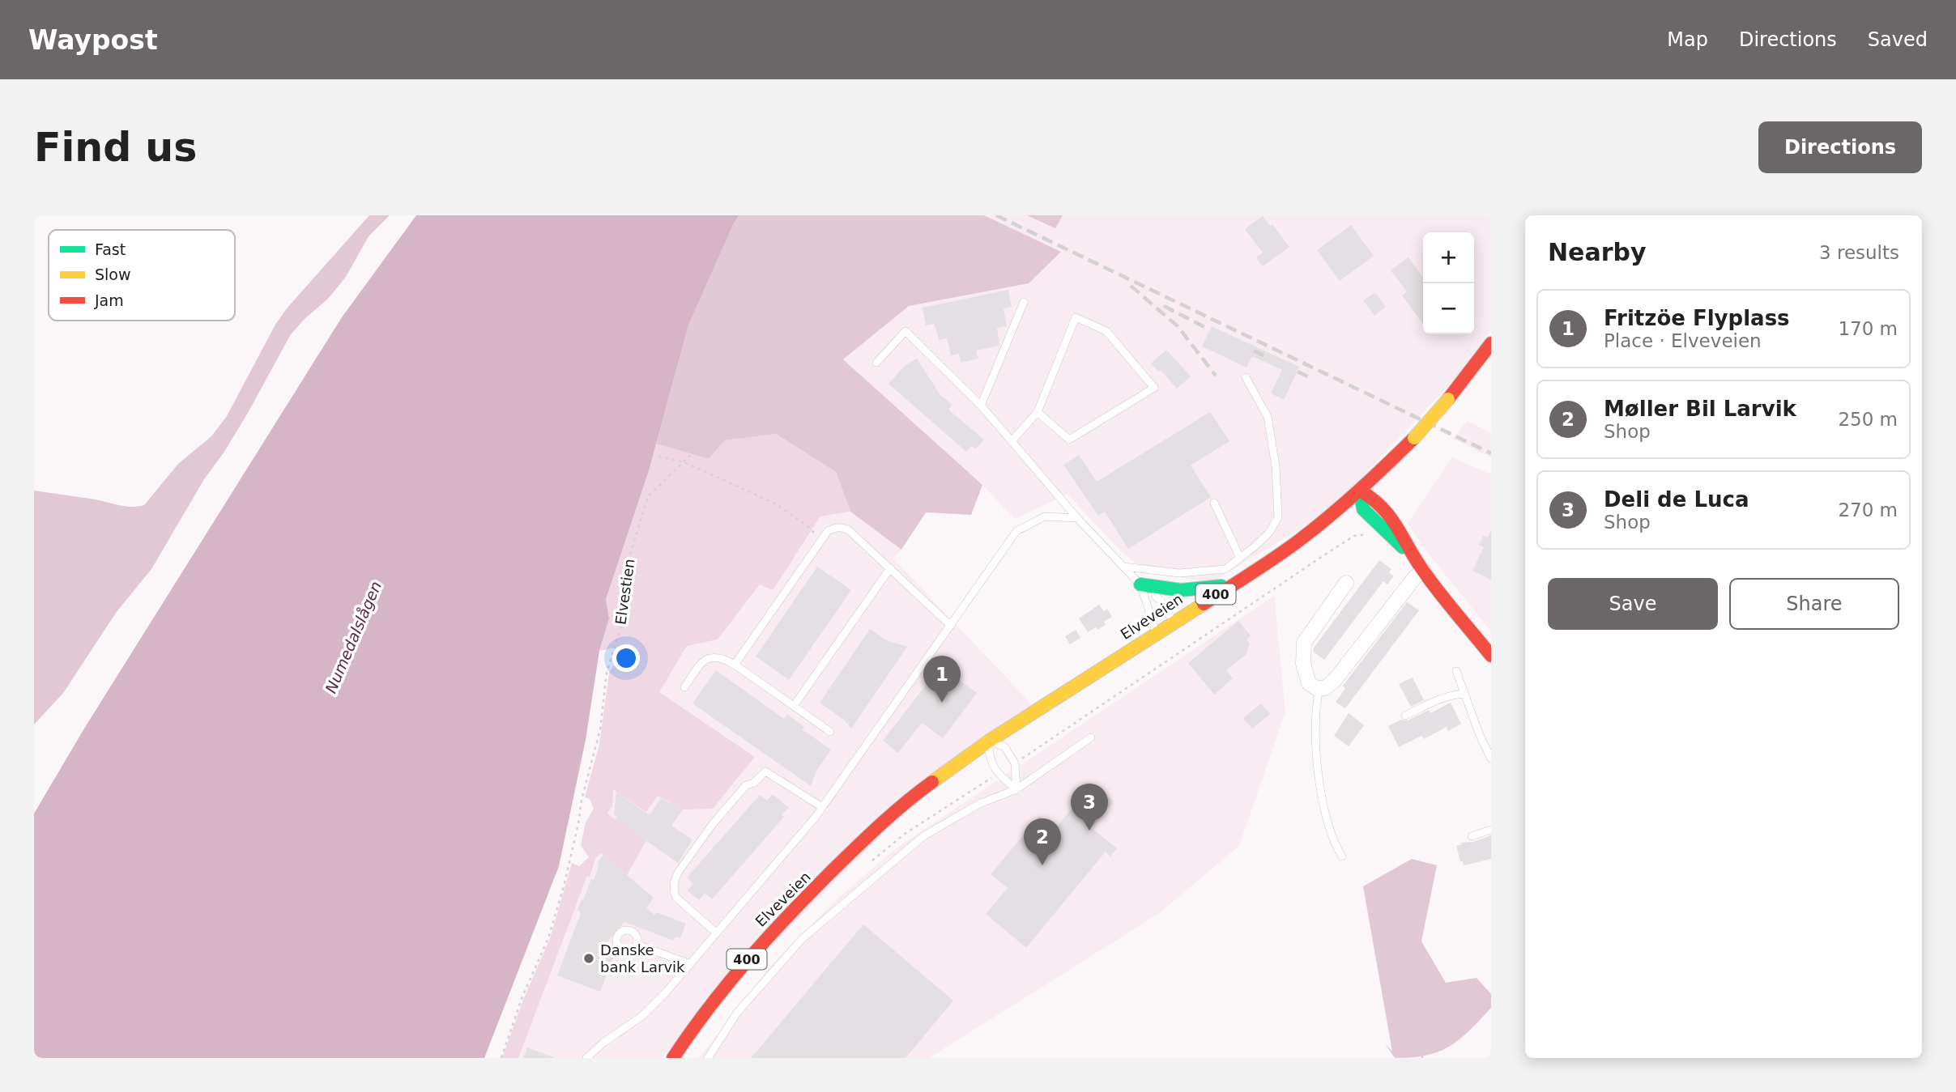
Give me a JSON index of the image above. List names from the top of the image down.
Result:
{
  "streets": {
    "main road": ["400", "Elveveien"],
    "path": ["Elvestien"]
  },
  "crossings": [
    ["400", "Elveveien"]
  ],
  "water": ["Numedalslågen"],
  "places": ["Danske bank Larvik"],
  "legend": ["Fast", "Slow", "Jam"],
  "page": {
    "header": "Waypost",
    "nav": ["Map", "Directions", "Saved"],
    "buttons": [
      "Directions",
      ["Save", "Share"]
    ],
    "title": "Find us",
    "heading": ["Nearby", "3 results"],
    "map_buttons": ["+", "−"],
    "list": [
      {
        "mark": "1",
        "name": "Fritzöe Flyplass",
        "note": "Place · Elveveien",
        "value": "170 m"
      },
      {
        "mark": "2",
        "name": "Møller Bil Larvik",
        "note": "Shop",
        "value": "250 m"
      },
      {
        "mark": "3",
        "name": "Deli de Luca",
        "note": "Shop",
        "value": "270 m"
      }
    ],
    "pins": ["1", "3", "2"]
  }
}
